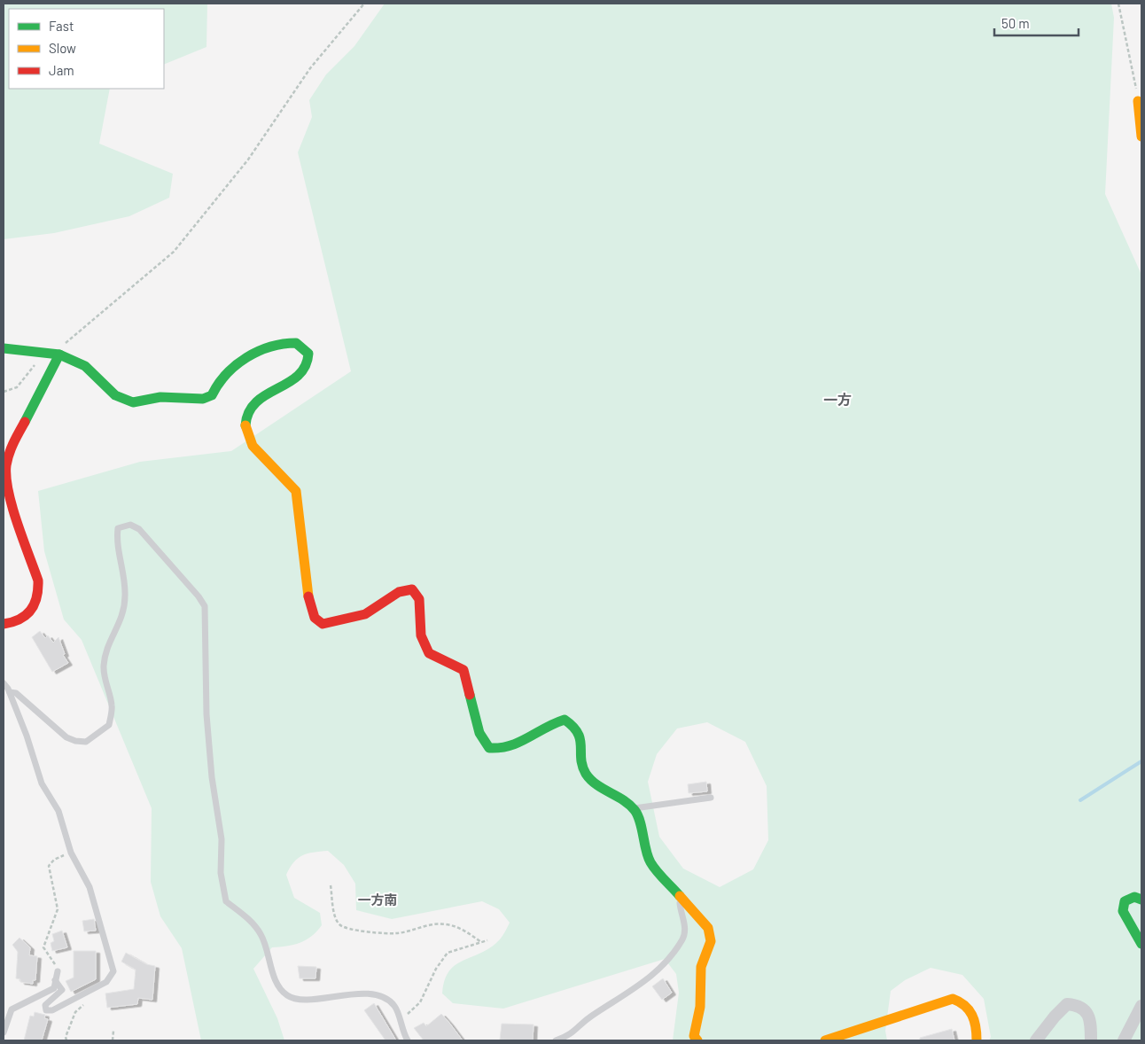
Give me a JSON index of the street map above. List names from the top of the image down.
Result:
{
  "districts": ["一方", "一方南"],
  "legend": ["Fast", "Slow", "Jam"],
  "scale_bar": "50 m"
}
